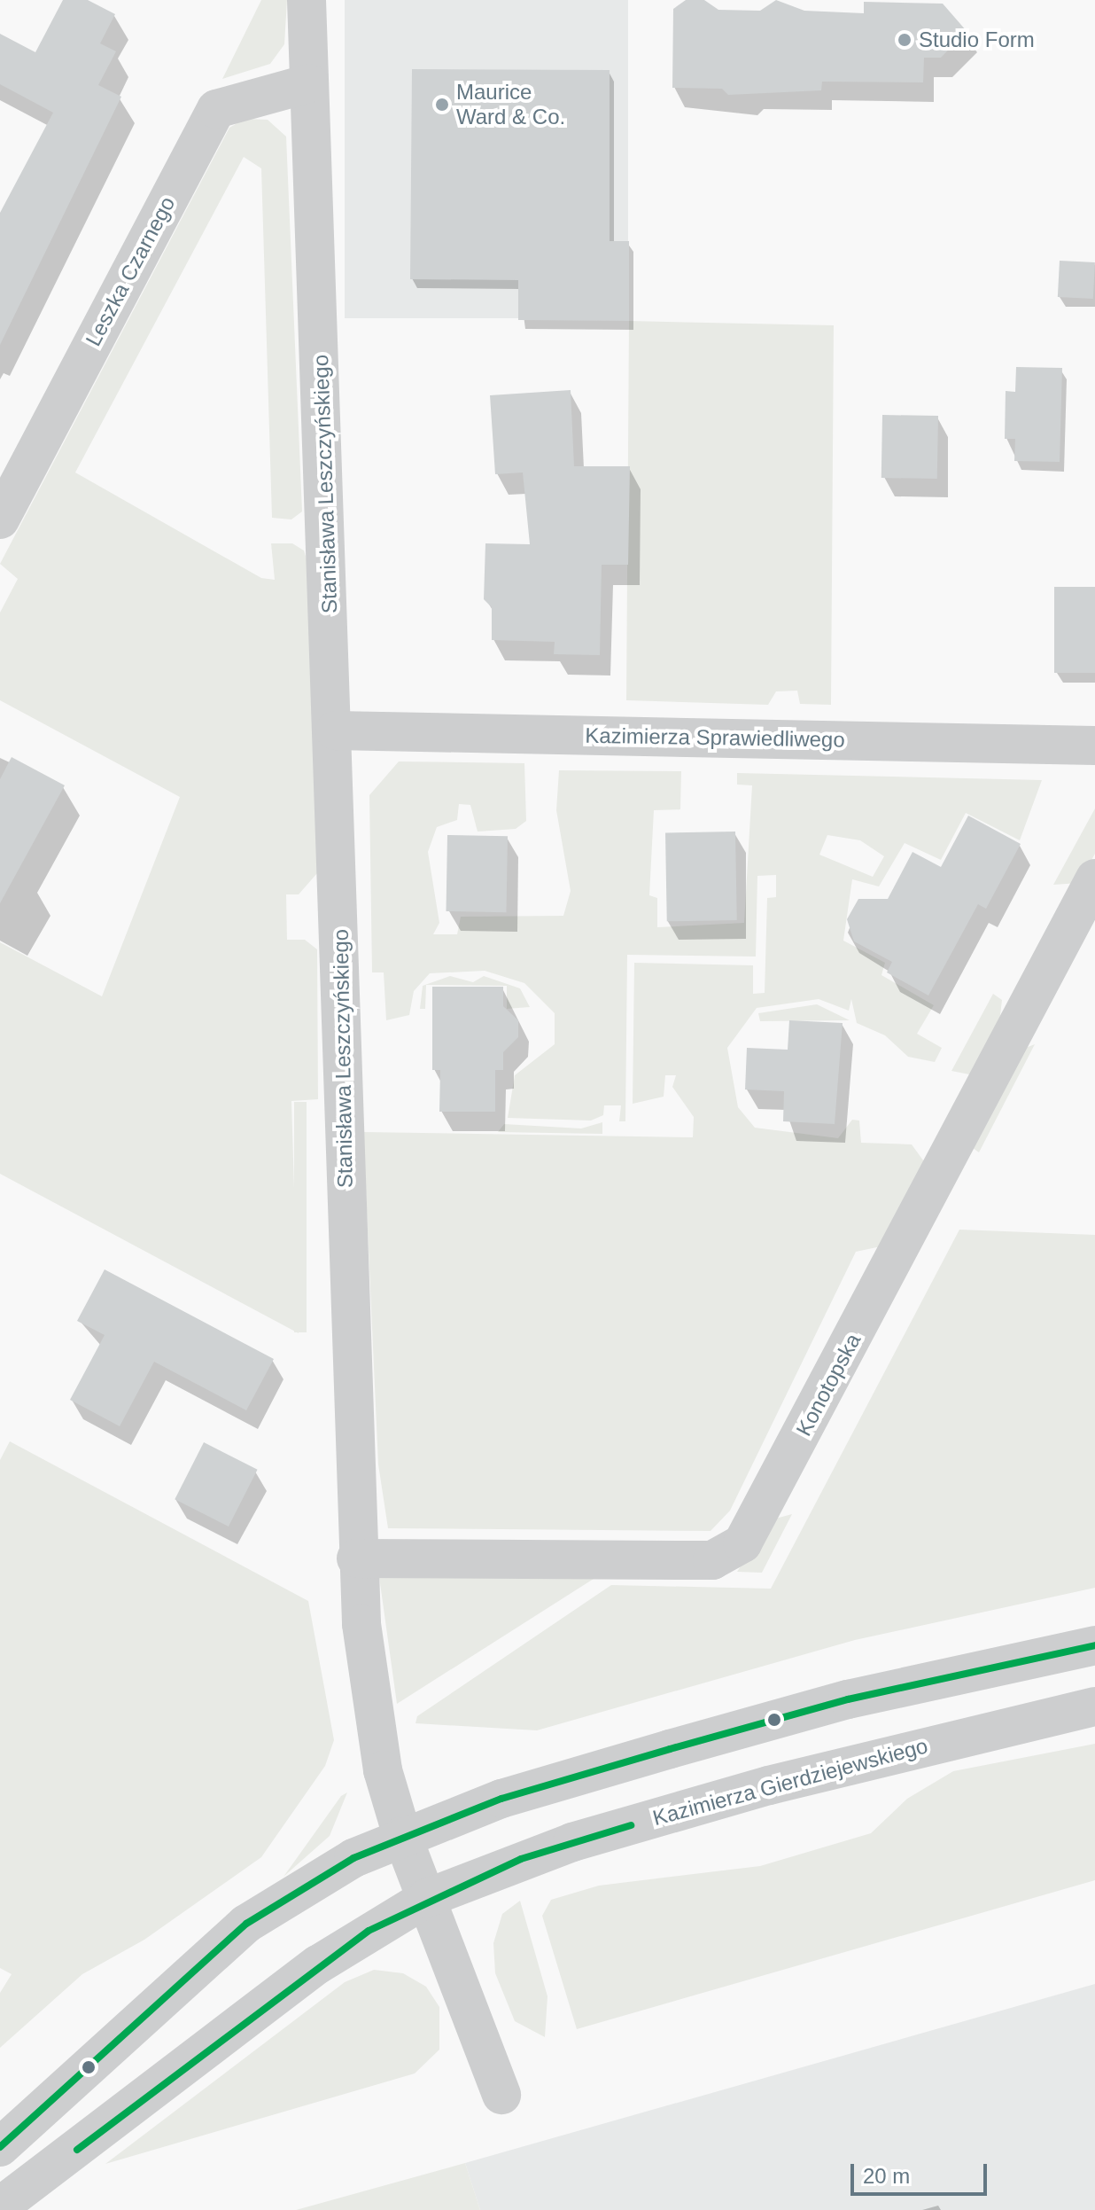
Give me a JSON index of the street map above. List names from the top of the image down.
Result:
{
  "streets": {
    "street": [
      "Leszka Czarnego",
      "Stanisława Leszczyńskiego",
      "Kazimierza Sprawiedliwego",
      "Konotopska",
      "Kazimierza Gierdziejewskiego"
    ]
  },
  "crossings": [
    ["Leszka Czarnego", "Stanisława Leszczyńskiego"],
    ["Stanisława Leszczyńskiego", "Kazimierza Sprawiedliwego"],
    ["Stanisława Leszczyńskiego", "Konotopska"],
    ["Stanisława Leszczyńskiego", "Kazimierza Gierdziejewskiego"]
  ],
  "places": ["Studio Form", "Maurice Ward & Co."],
  "scale_bar": "20 m"
}
